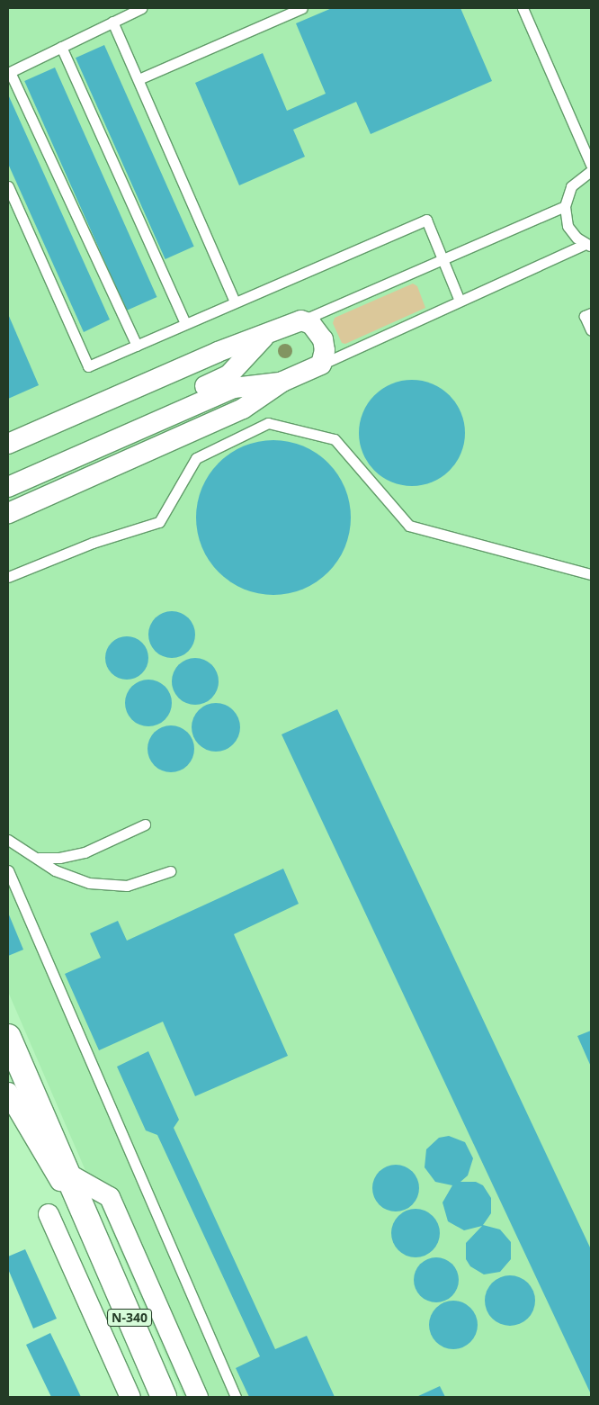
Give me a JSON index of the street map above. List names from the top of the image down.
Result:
{
  "streets": {
    "main road": ["N-340"]
  }
}
